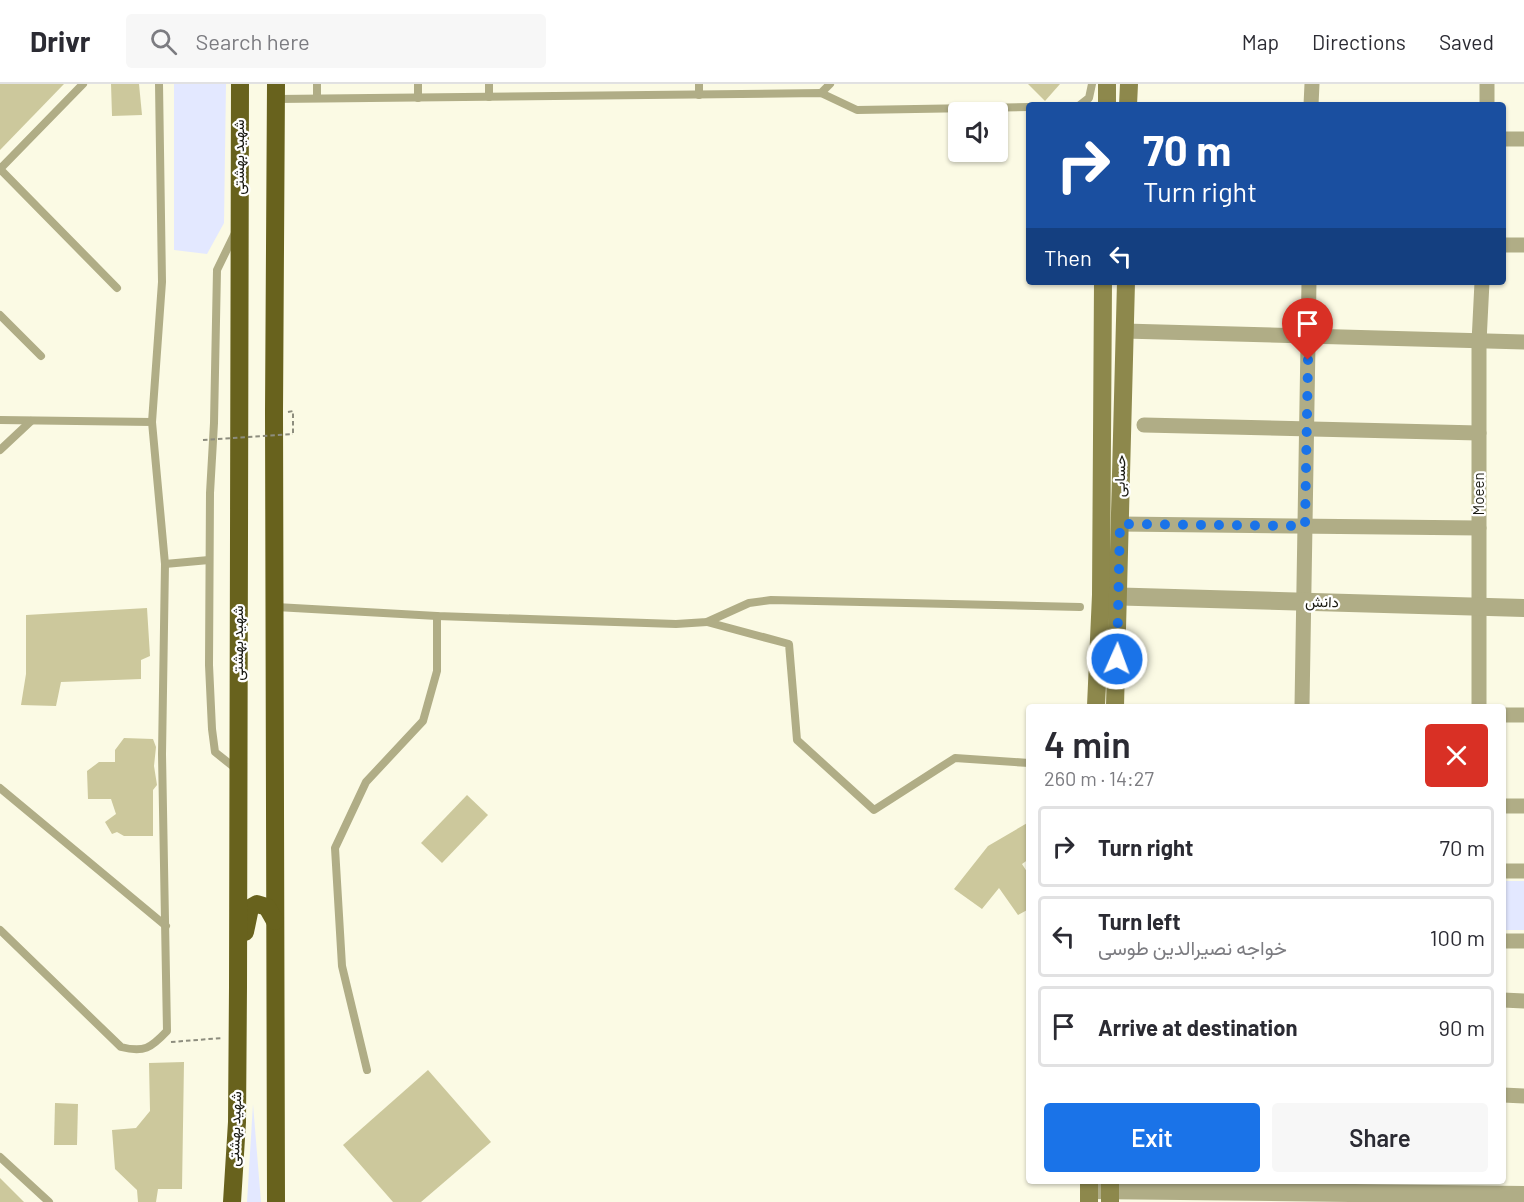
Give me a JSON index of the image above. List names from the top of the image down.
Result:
{
  "streets": {
    "highway": ["شهید بهشتی"],
    "main road": ["حسابی"],
    "street": ["Moeen", "دانش"]
  },
  "crossings": [
    ["حسابی", "دانش"],
    ["Moeen", "دانش"]
  ],
  "page": {
    "header": "Drivr",
    "search": "Search here",
    "nav": ["Map", "Directions", "Saved"],
    "turn": ["70 m", "Turn right"],
    "then": "Then",
    "heading": ["4 min", "260 m · 14:27"],
    "list": [
      {
        "name": "Turn right",
        "value": "70 m"
      },
      {
        "name": "Turn left",
        "note": "خواجه نصیرالدین طوسی",
        "value": "100 m"
      },
      {
        "name": "Arrive at destination",
        "value": "90 m"
      }
    ],
    "buttons": ["Exit", "Share"]
  }
}
